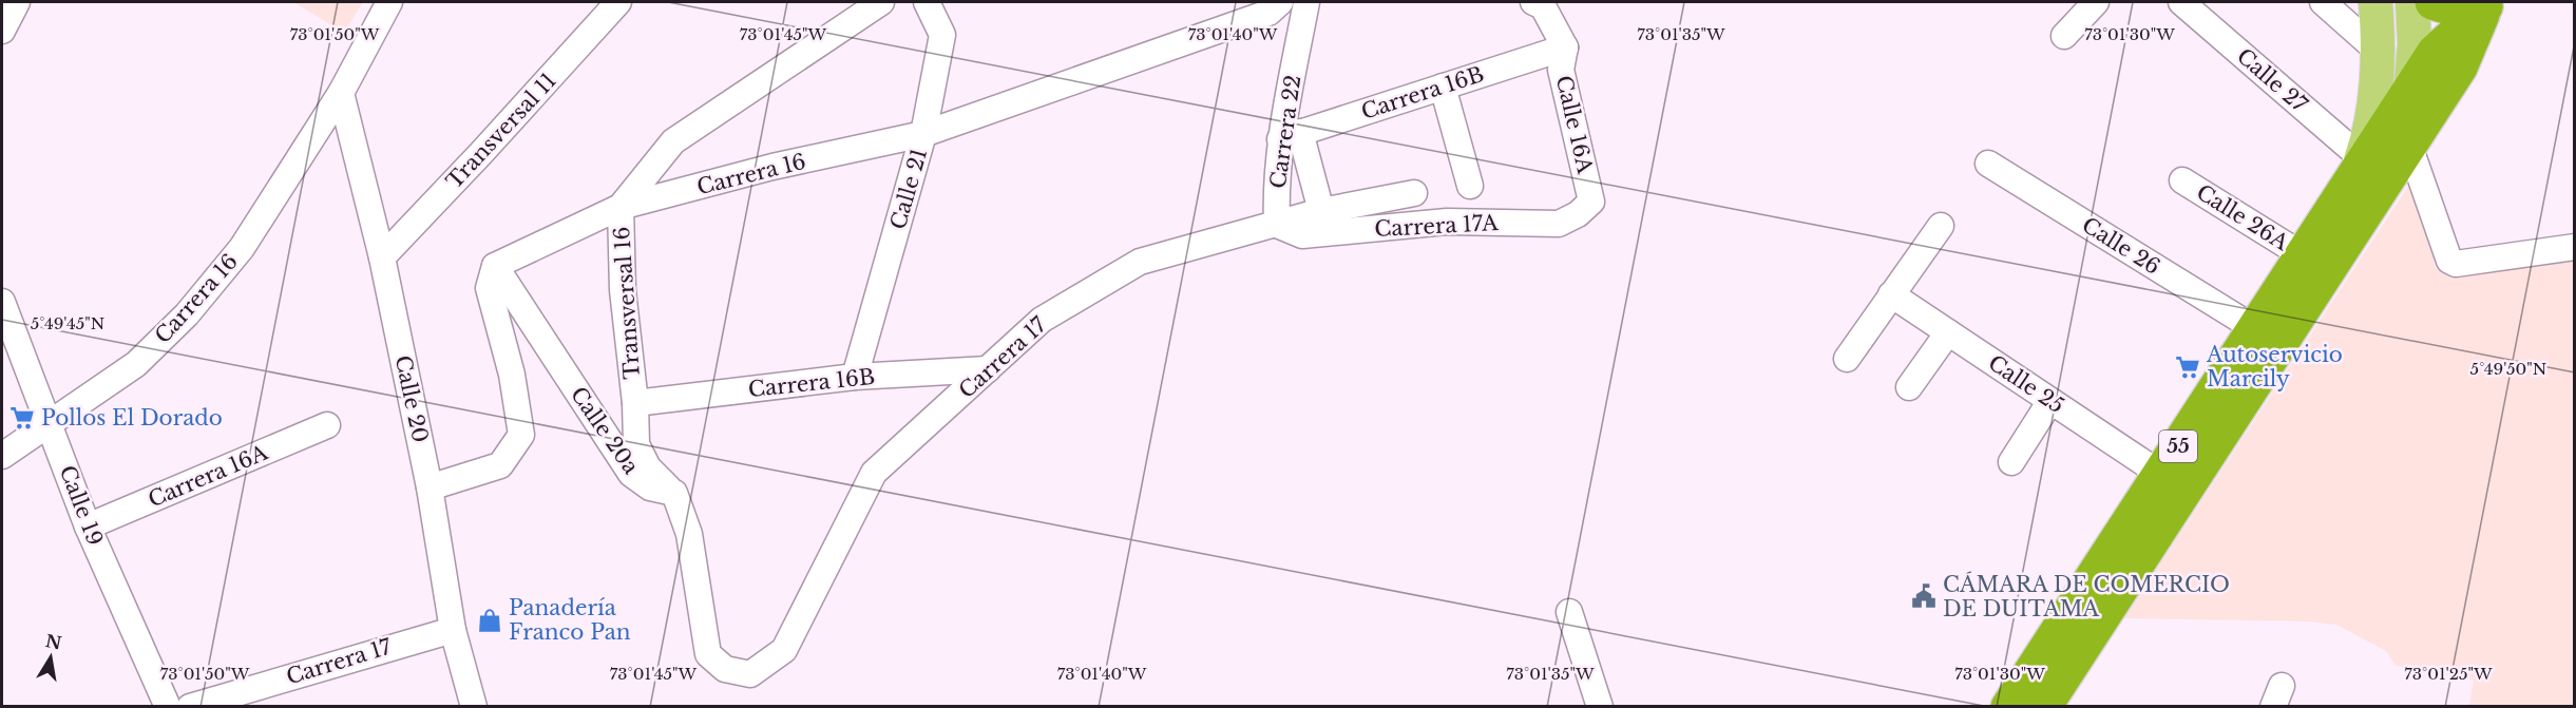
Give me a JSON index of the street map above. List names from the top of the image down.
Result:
{
  "streets": {
    "highway": ["55"],
    "street": [
      "Calle 27",
      "Carrera 16B",
      "Calle 16A",
      "Transversal 11",
      "Carrera 22",
      "Carrera 16",
      "Calle 21",
      "Calle 26A",
      "Carrera 17A",
      "Calle 26",
      "Transversal 16",
      "Carrera 17",
      "Calle 25",
      "Calle 20",
      "Calle 20a",
      "Carrera 16A",
      "Calle 19"
    ]
  },
  "crossings": [
    ["Calle 27", "55"],
    ["Carrera 16B", "Calle 16A"],
    ["Carrera 16B", "Carrera 22"],
    ["Carrera 16B", "Calle 21"],
    ["Carrera 16B", "Transversal 16"],
    ["Carrera 16B", "Carrera 17"],
    ["Calle 16A", "Carrera 17A"],
    ["Transversal 11", "Calle 20"],
    ["Carrera 22", "Carrera 17A"],
    ["Carrera 22", "Carrera 17"],
    ["Carrera 16", "Calle 21"],
    ["Carrera 16", "Transversal 16"],
    ["Carrera 16", "Calle 20"],
    ["Carrera 16", "Calle 20a"],
    ["Carrera 16", "Calle 19"],
    ["Calle 26A", "55"],
    ["Carrera 17A", "Carrera 17"],
    ["Calle 26", "55"],
    ["Transversal 16", "Carrera 17"],
    ["Transversal 16", "Calle 20a"],
    ["Carrera 17", "Calle 20"],
    ["Carrera 17", "Calle 20a"],
    ["Calle 25", "55"],
    ["Carrera 16A", "Calle 19"]
  ],
  "places": {
    "supermarket": ["Autoservicio Marcily", "Pollos El Dorado"],
    "public building": ["CÁMARA DE COMERCIO DE DUITAMA"],
    "shop": ["Panadería Franco Pan"]
  },
  "north": "top",
  "coordinates": [
    "73°01'50\"W",
    "73°01'45\"W",
    "73°01'40\"W",
    "73°01'35\"W",
    "73°01'30\"W",
    "5°49'45\"N",
    "5°49'50\"N",
    "73°01'25\"W"
  ]
}
